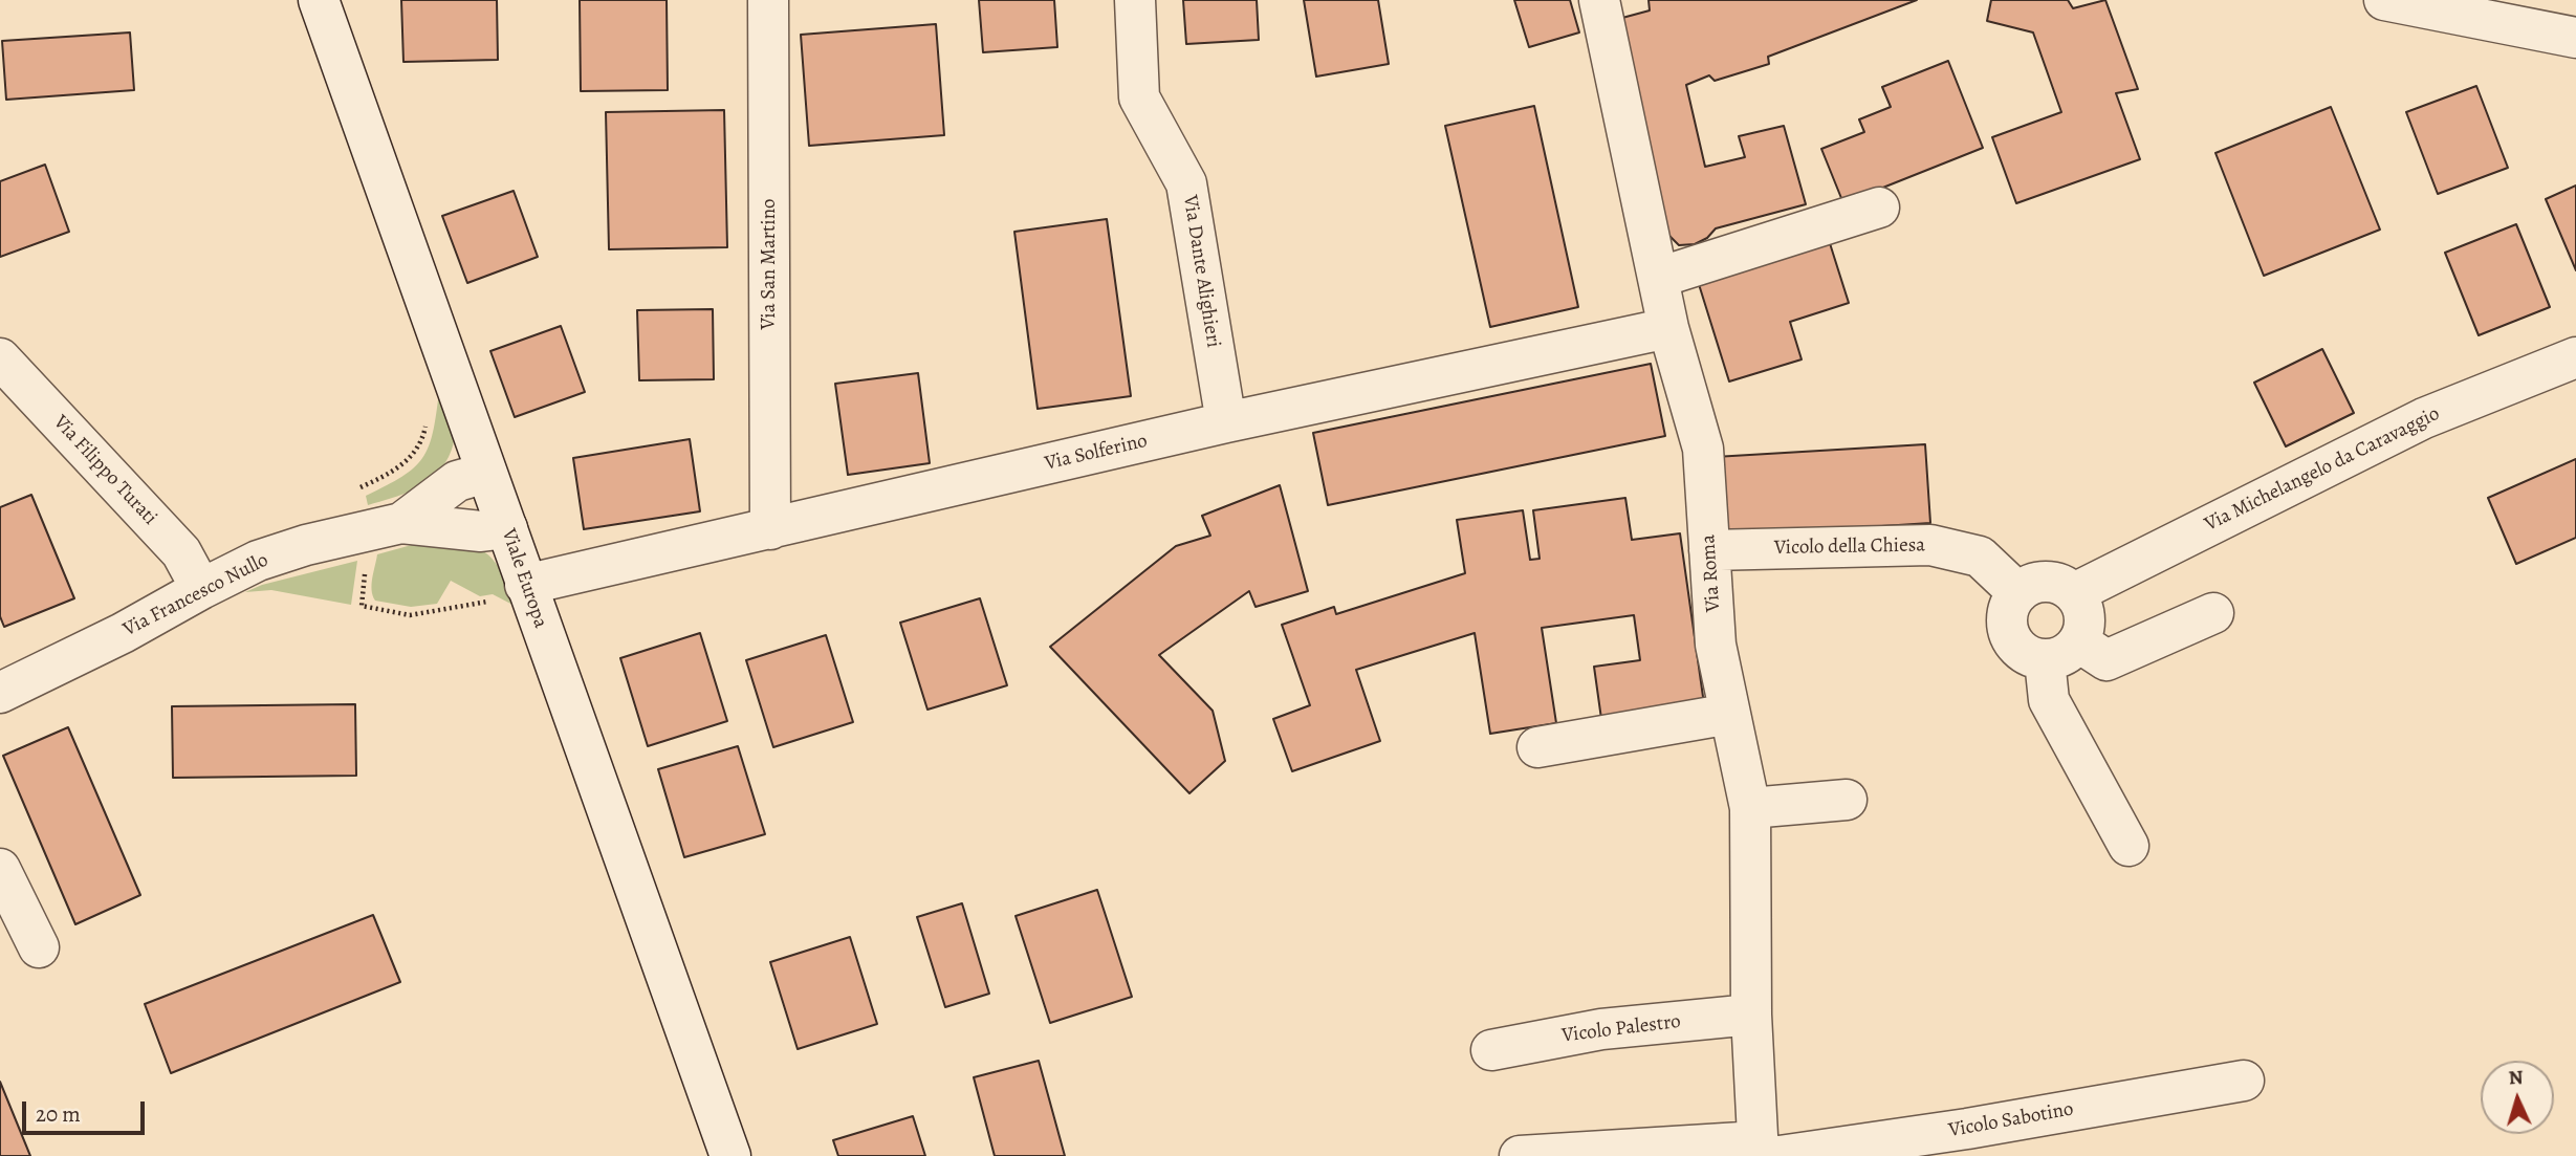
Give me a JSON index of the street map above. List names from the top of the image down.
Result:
{
  "streets": {
    "street": [
      "Via San Martino",
      "Via Dante Alighieri",
      "Via Solferino",
      "Via Michelangelo da Caravaggio",
      "Via Filippo Turati",
      "Vicolo della Chiesa",
      "Via Roma",
      "Viale Europa",
      "Via Francesco Nullo",
      "Vicolo Palestro",
      "Vicolo Sabotino"
    ]
  },
  "crossings": [
    ["Via San Martino", "Via Solferino"],
    ["Via Dante Alighieri", "Via Solferino"],
    ["Via Solferino", "Via Roma"],
    ["Via Solferino", "Viale Europa"],
    ["Via Michelangelo da Caravaggio", "Vicolo della Chiesa"],
    ["Via Filippo Turati", "Via Francesco Nullo"],
    ["Vicolo della Chiesa", "Via Roma"],
    ["Via Roma", "Vicolo Palestro"],
    ["Via Roma", "Vicolo Sabotino"],
    ["Viale Europa", "Via Francesco Nullo"]
  ],
  "scale_bar": "20 m",
  "north": "top"
}
